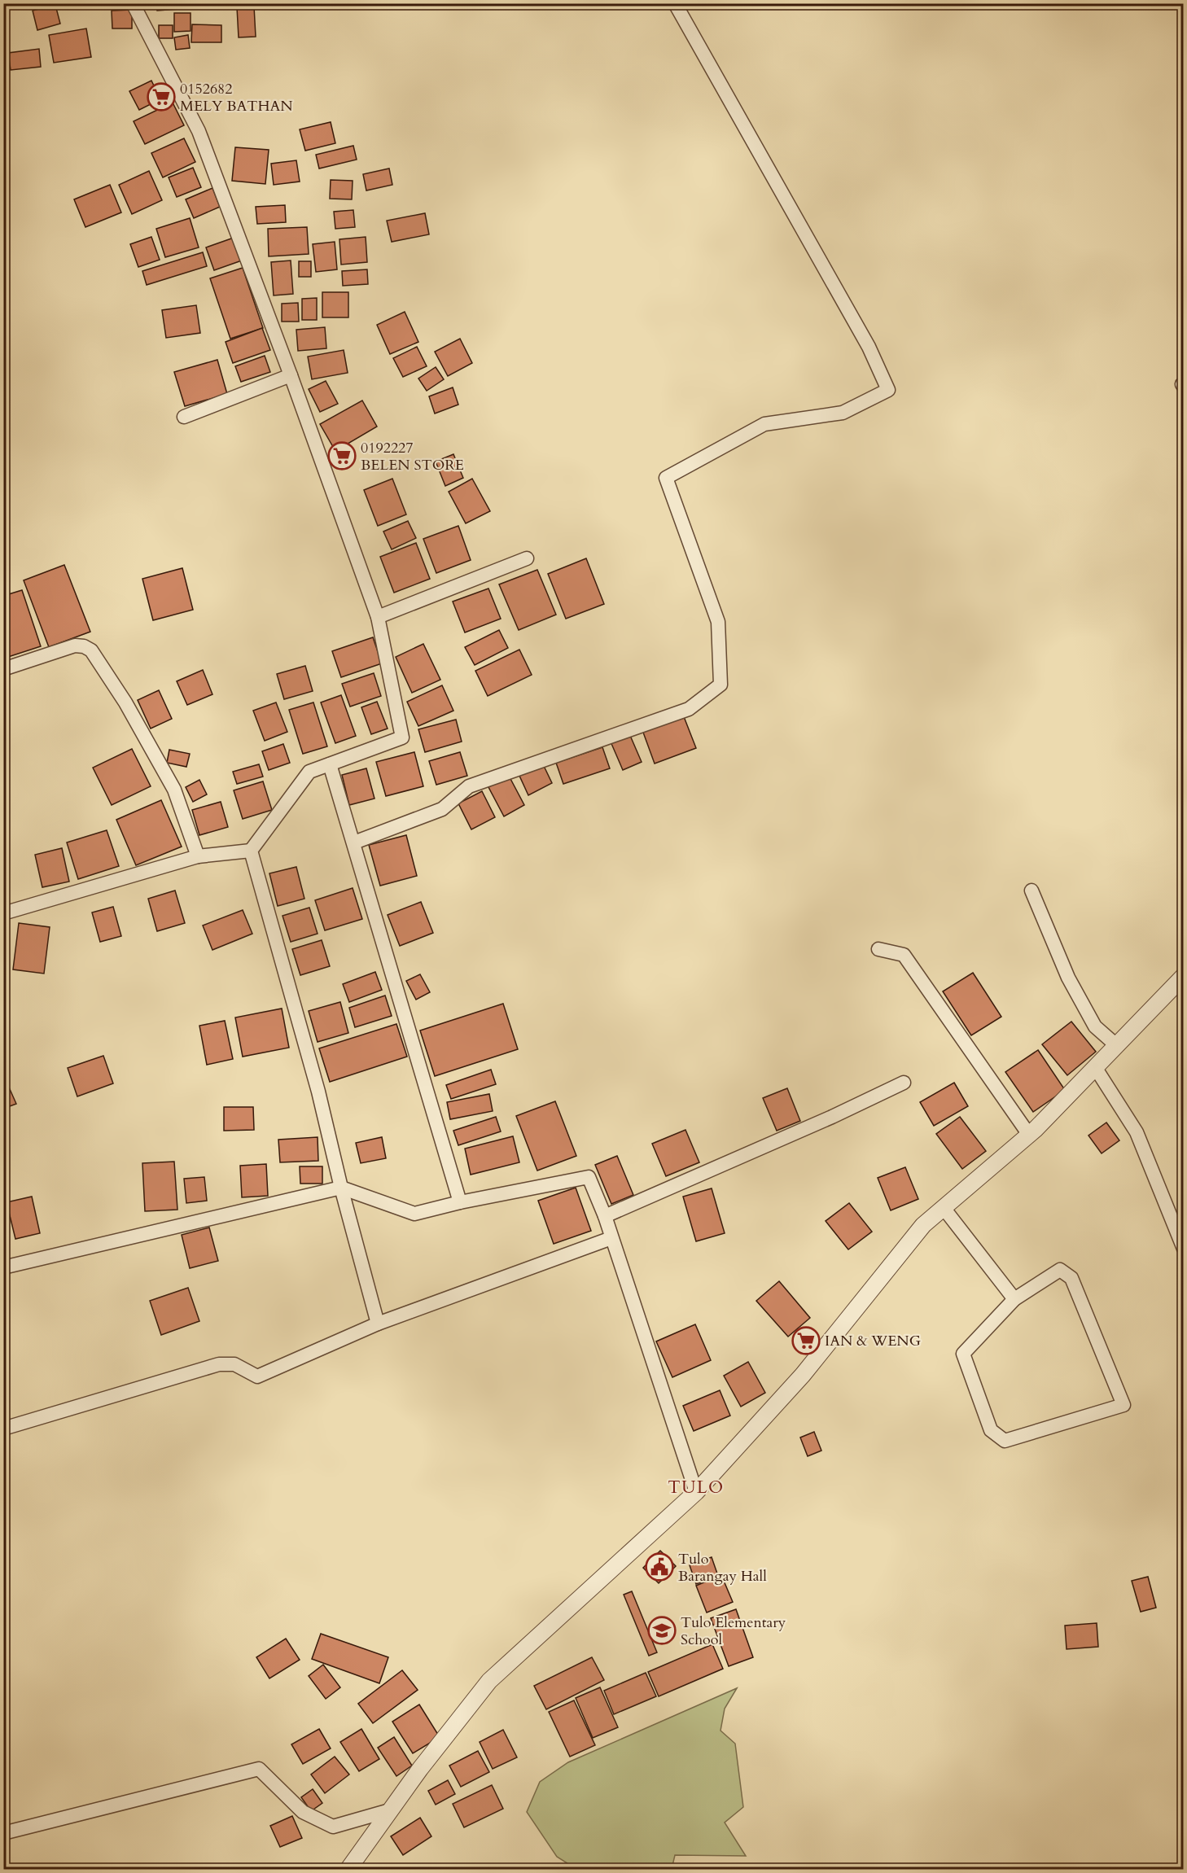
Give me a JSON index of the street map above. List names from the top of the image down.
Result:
{
  "districts": ["TULO"],
  "places": {
    "supermarket": ["0152682 MELY BATHAN", "0192227 BELEN STORE", "IAN & WENG"],
    "public building": ["Tulo Barangay Hall"],
    "school or university": ["Tulo Elementary School"]
  }
}
